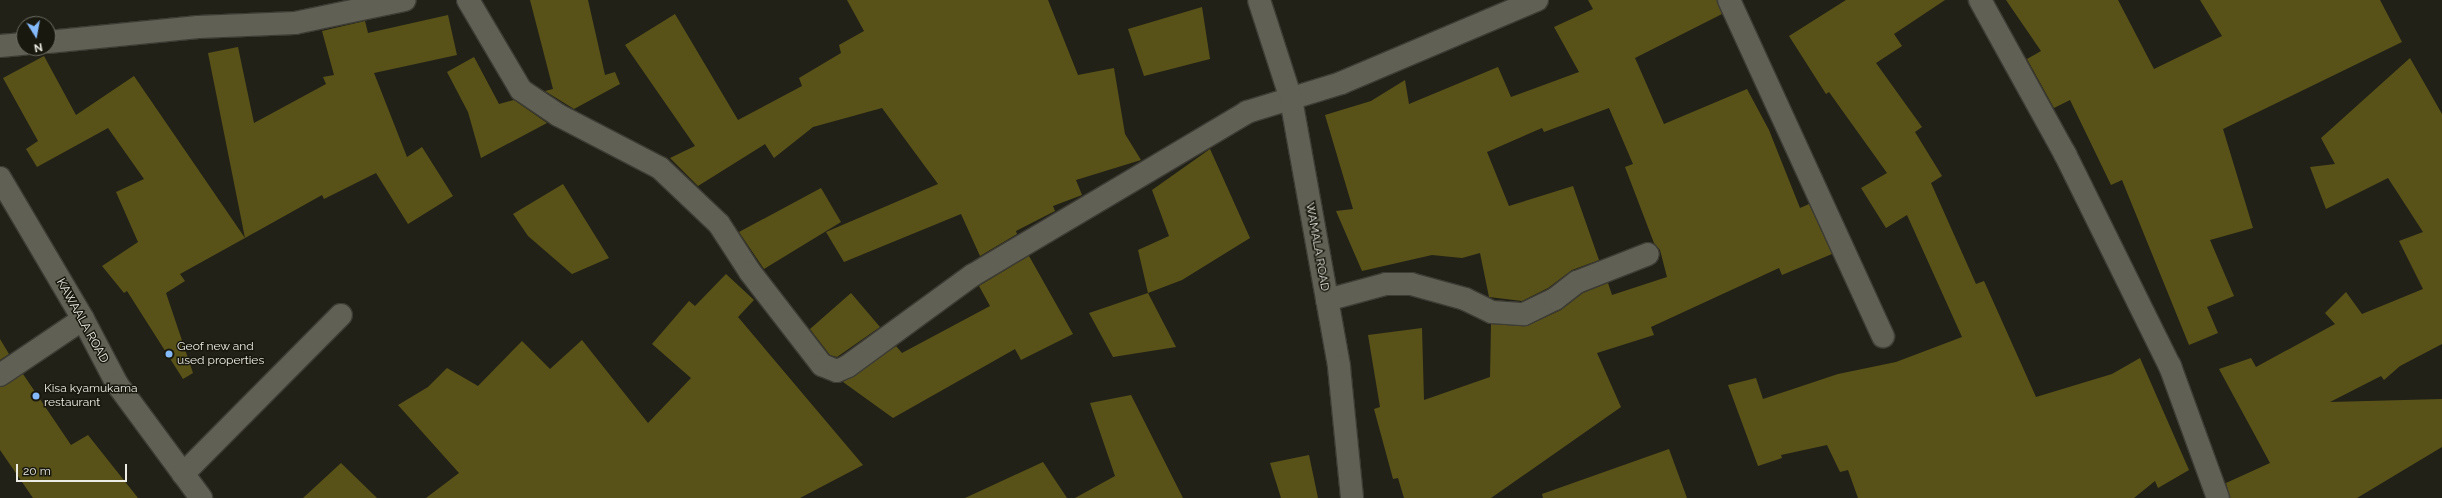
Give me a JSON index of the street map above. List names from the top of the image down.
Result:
{
  "streets": {
    "street": ["WAMALA ROAD", "KAWAALA ROAD"]
  },
  "places": ["Geof new and used properties", "Kisa kyamukama restaurant"],
  "scale_bar": "20 m",
  "north": "bottom"
}
